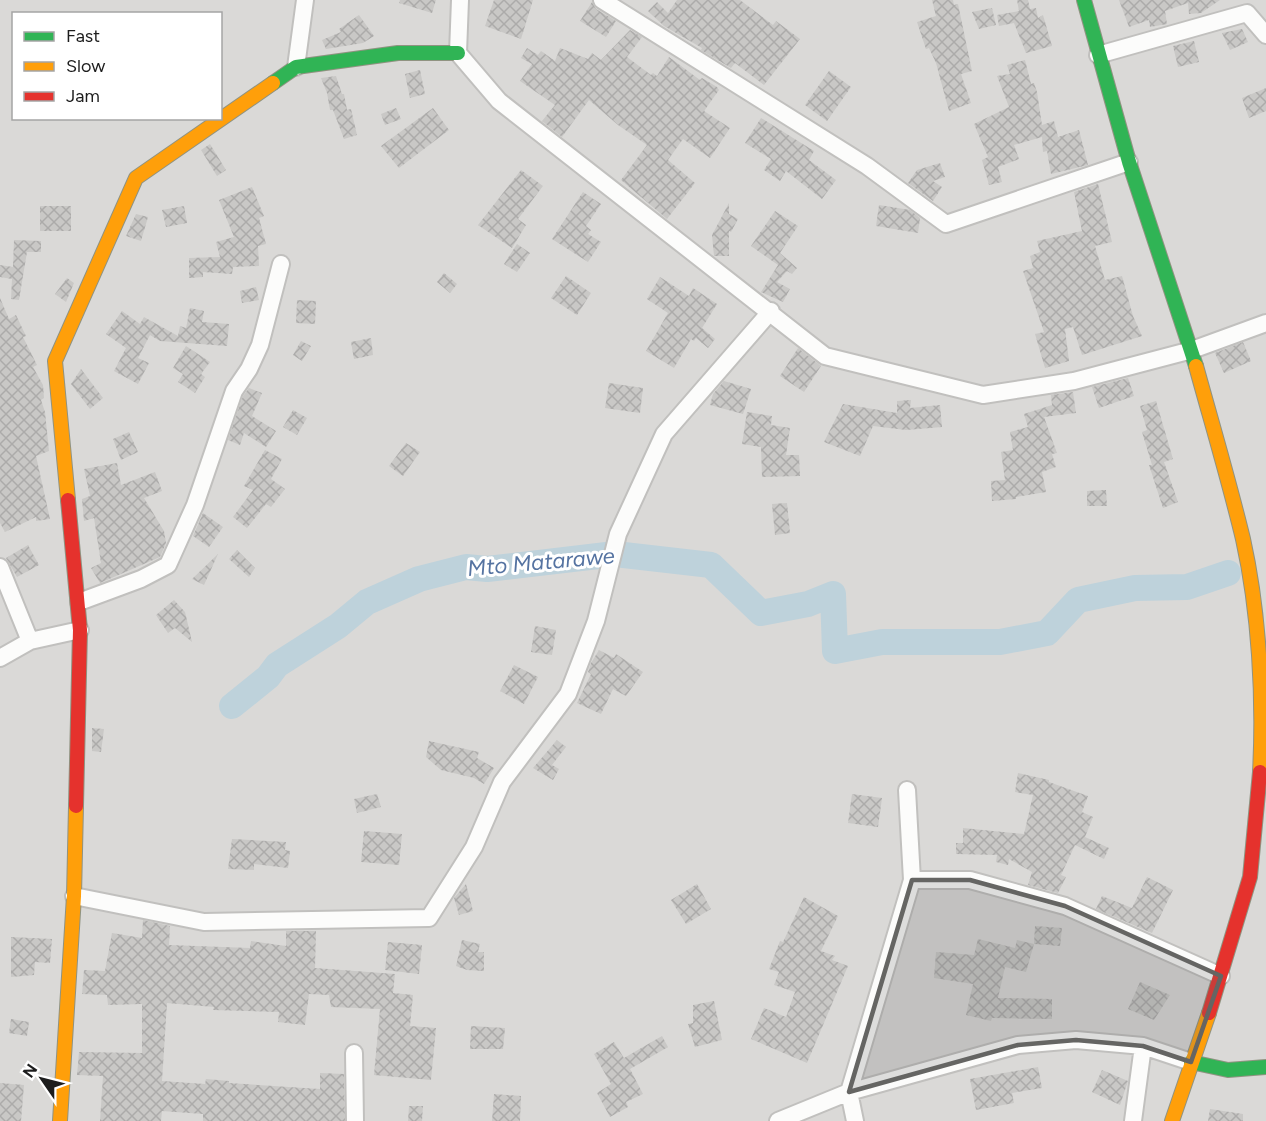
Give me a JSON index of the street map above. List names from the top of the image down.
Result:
{
  "water": ["Mto Matarawe"],
  "legend": ["Fast", "Slow", "Jam"],
  "north": "top left"
}
